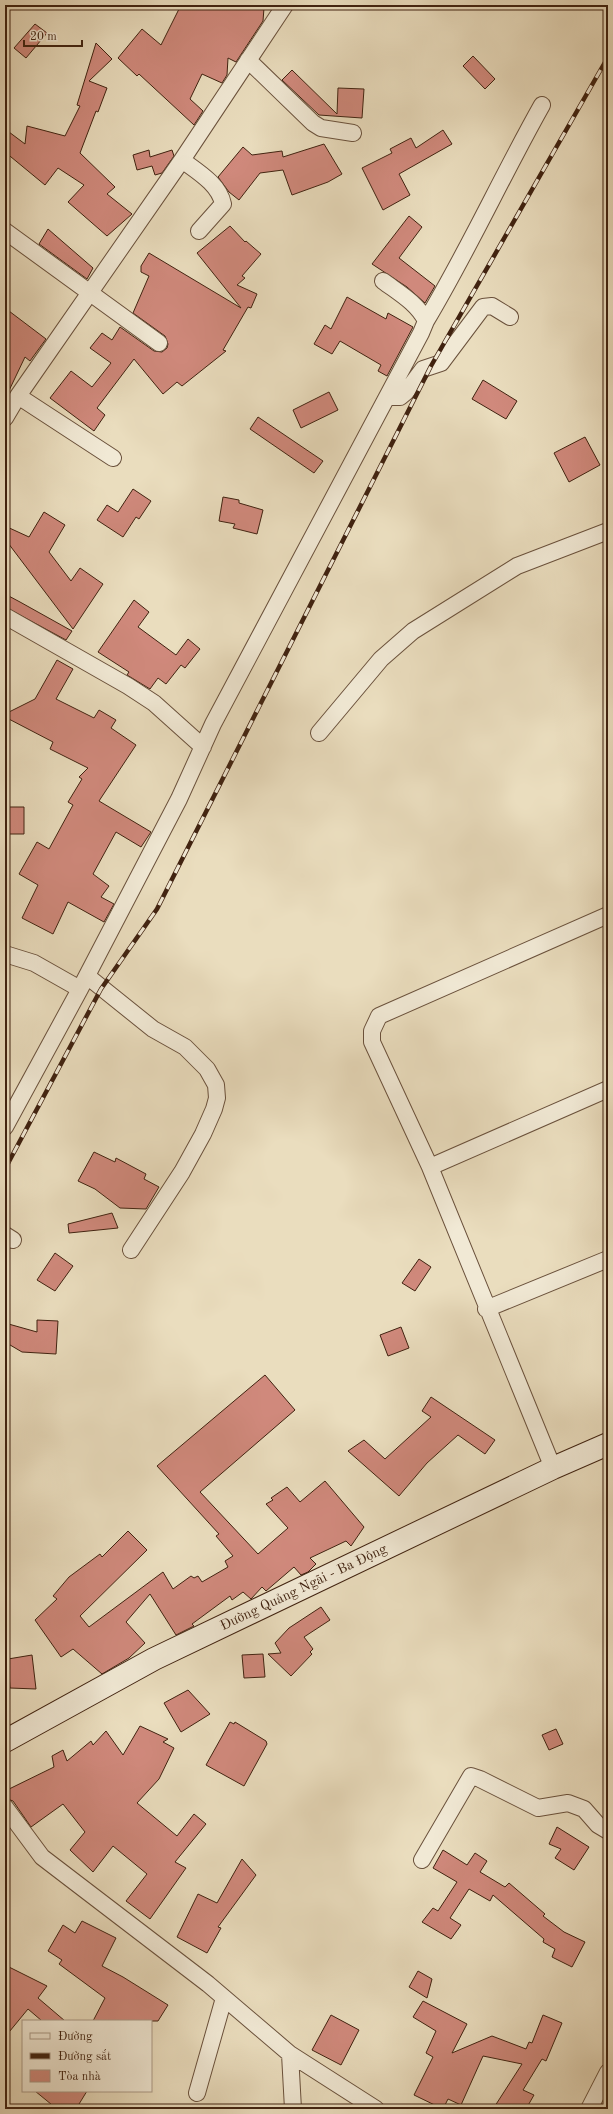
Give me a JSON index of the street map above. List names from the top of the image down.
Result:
{
  "streets": {
    "main road": ["Đường Quảng Ngãi - Ba Động"]
  },
  "legend": ["Đường", "Đường sắt", "Tòa nhà"],
  "scale_bar": "20 m"
}
